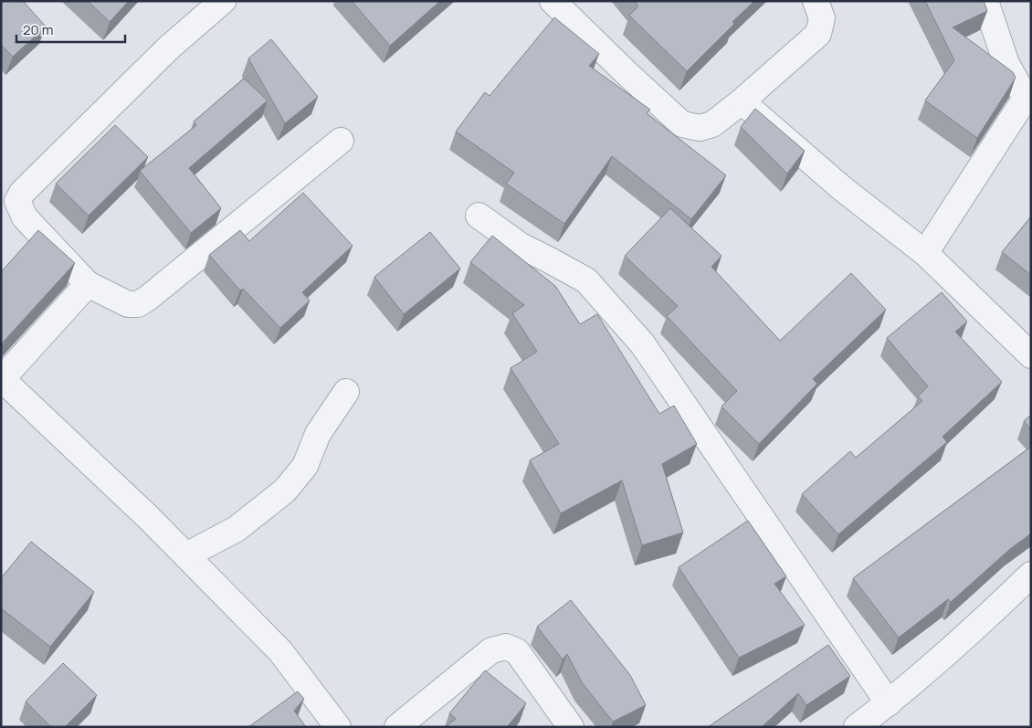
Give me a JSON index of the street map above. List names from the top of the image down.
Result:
{
  "scale_bar": "20 m"
}
